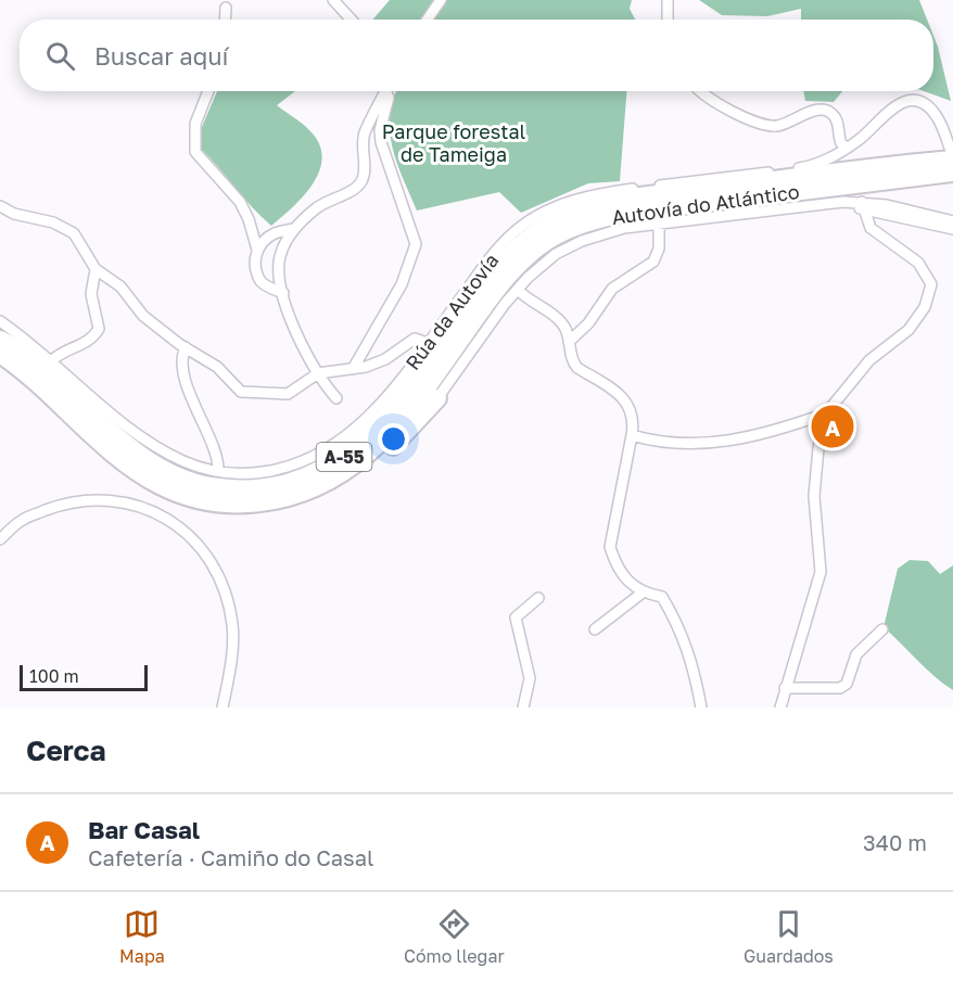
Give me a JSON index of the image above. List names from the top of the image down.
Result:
{
  "streets": {
    "highway": ["Autovía do Atlántico", "A-55"],
    "street": ["Rúa da Autovía"]
  },
  "parks": ["Parque forestal de Tameiga"],
  "scale_bar": "100 m",
  "page": {
    "search": "Buscar aquí",
    "pins": "A",
    "scale": "100 m",
    "heading": "Cerca",
    "list": [
      {
        "mark": "A",
        "name": "Bar Casal",
        "note": "Cafetería · Camiño do Casal",
        "value": "340 m"
      }
    ],
    "nav": ["Mapa", "Cómo llegar", "Guardados"]
  }
}
